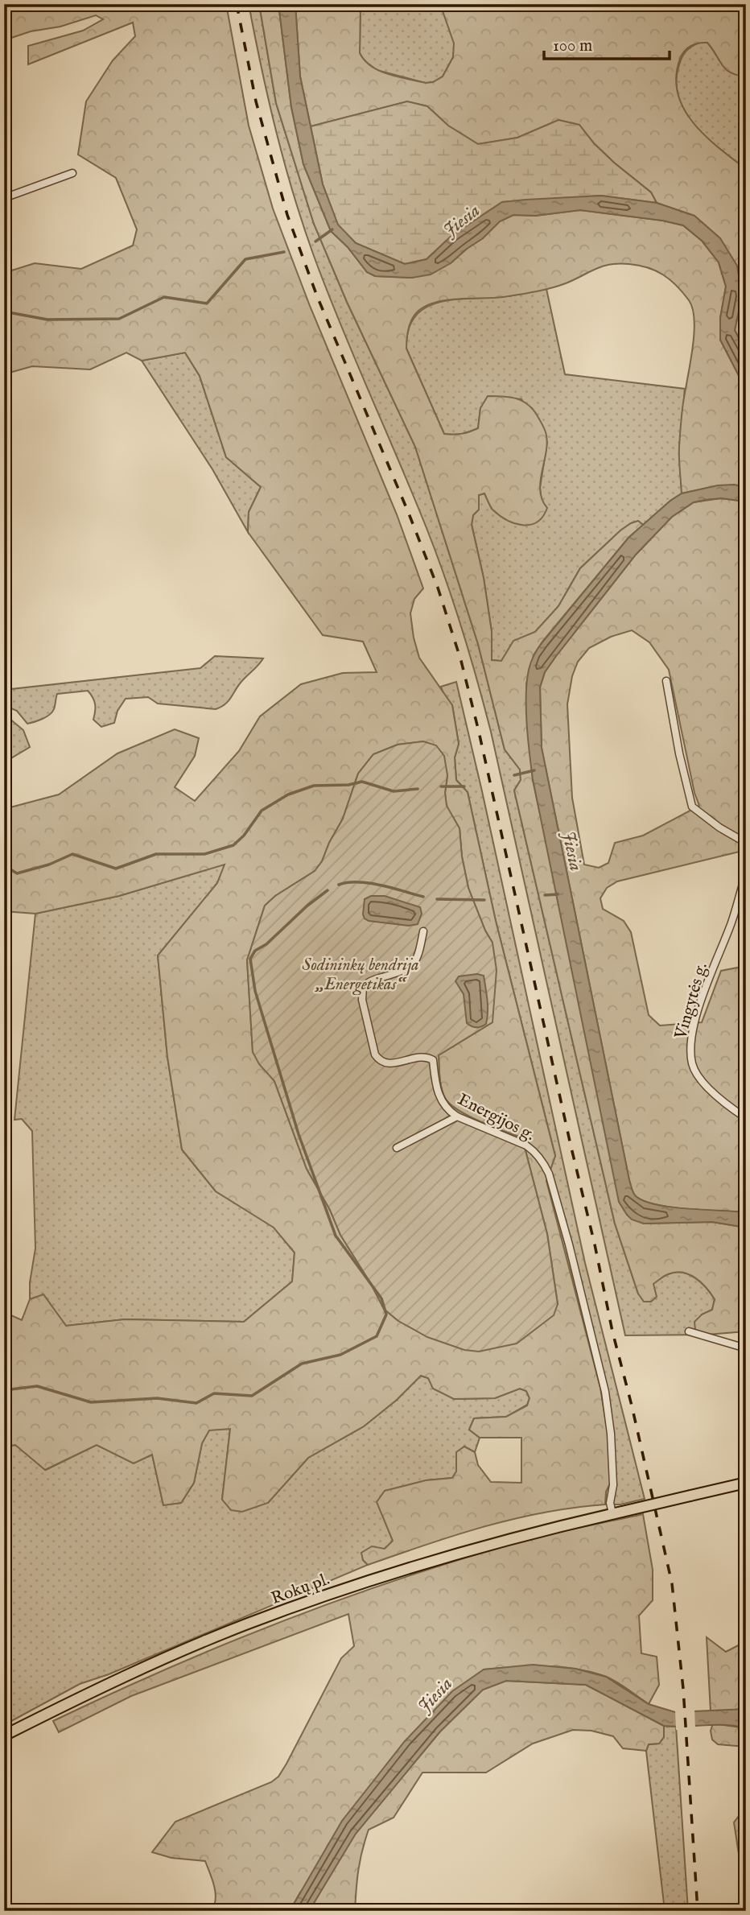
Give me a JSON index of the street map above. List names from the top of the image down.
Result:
{
  "streets": {
    "main road": ["Rokų pl."],
    "street": ["Vingytės g.", "Energijos g."]
  },
  "crossings": [
    ["Energijos g.", "Rokų pl."]
  ],
  "water": ["Jiesia"],
  "parks": ["Sodininkų bendrija „Energetikas“"],
  "scale_bar": "100 m"
}
